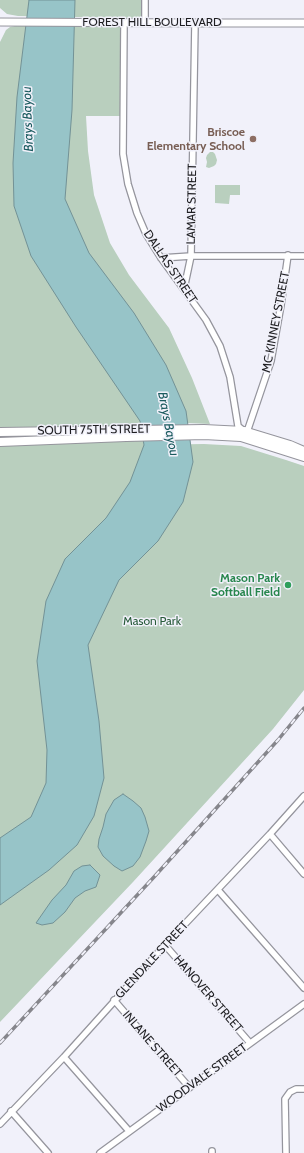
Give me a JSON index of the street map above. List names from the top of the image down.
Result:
{
  "streets": {
    "main road": ["SOUTH 75TH STREET"],
    "street": [
      "FOREST HILL BOULEVARD",
      "LAMAR STREET",
      "DALLAS STREET",
      "MC KINNEY STREET",
      "GLENDALE STREET",
      "HANOVER STREET",
      "INLANE STREET",
      "WOODVALE STREET"
    ]
  },
  "crossings": [
    ["FOREST HILL BOULEVARD", "LAMAR STREET"],
    ["FOREST HILL BOULEVARD", "DALLAS STREET"],
    ["LAMAR STREET", "DALLAS STREET"],
    ["DALLAS STREET", "MC KINNEY STREET"],
    ["DALLAS STREET", "SOUTH 75TH STREET"],
    ["MC KINNEY STREET", "SOUTH 75TH STREET"],
    ["GLENDALE STREET", "HANOVER STREET"],
    ["GLENDALE STREET", "INLANE STREET"],
    ["HANOVER STREET", "WOODVALE STREET"],
    ["INLANE STREET", "WOODVALE STREET"]
  ],
  "water": ["Brays Bayou"],
  "parks": ["Mason Park"],
  "places": ["Briscoe Elementary School", "Mason Park Softball Field"]
}
